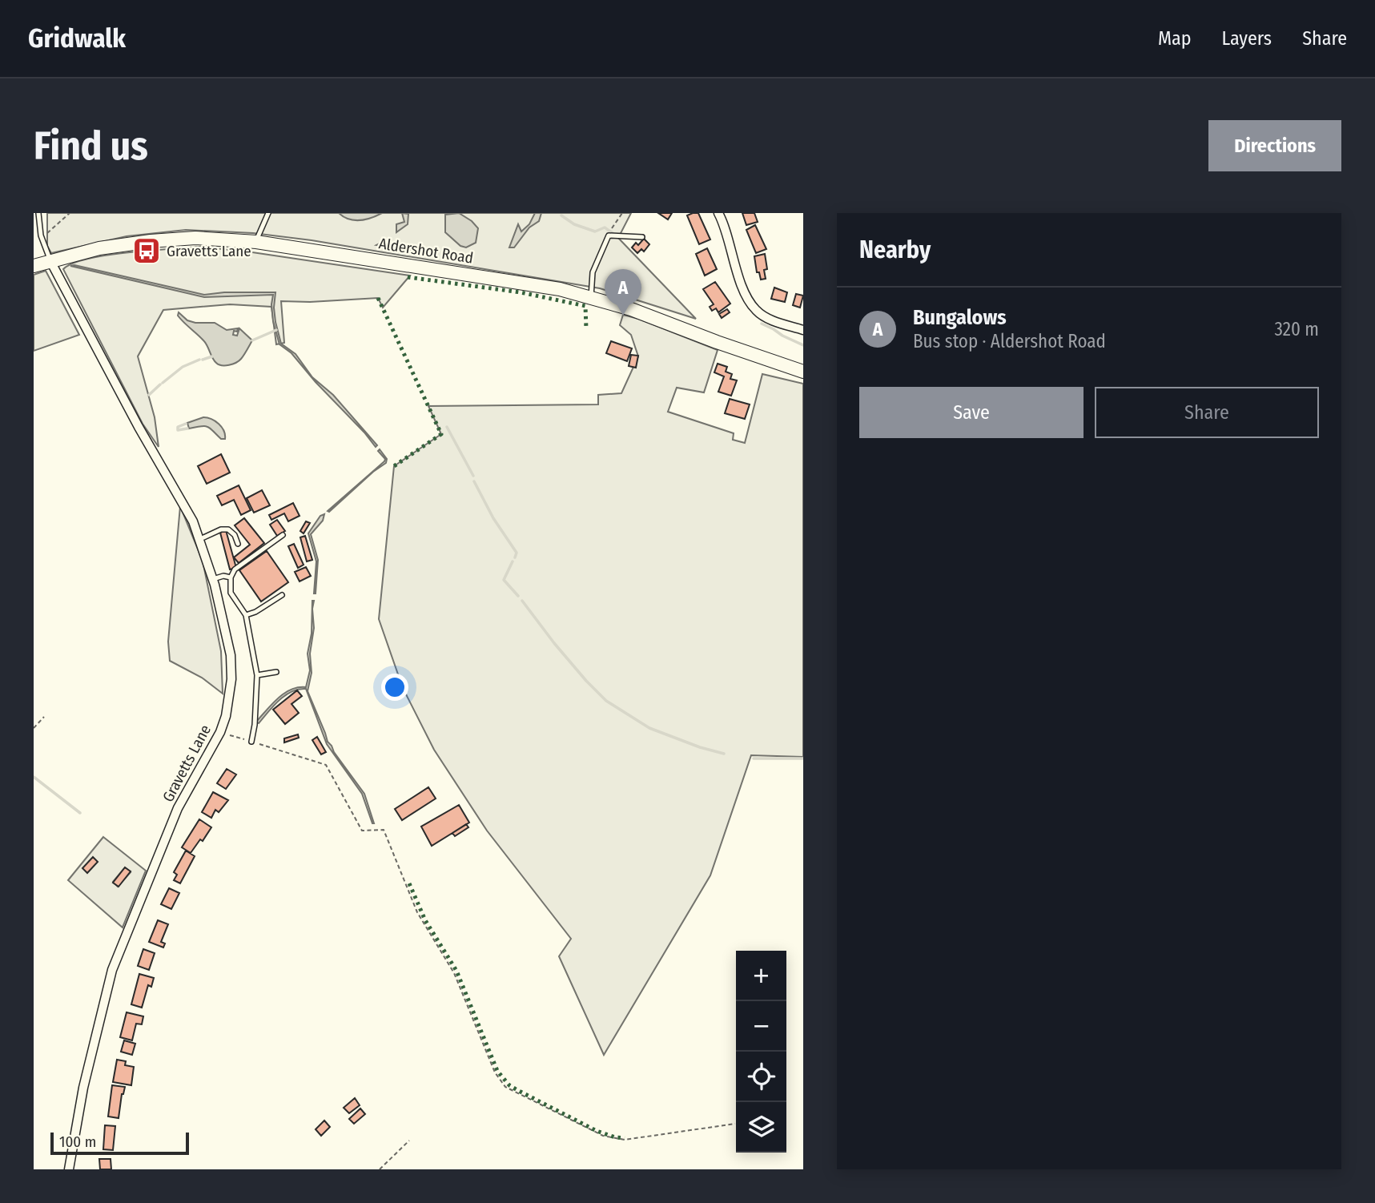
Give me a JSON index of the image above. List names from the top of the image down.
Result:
{
  "streets": {
    "main road": ["Aldershot Road"],
    "street": ["Gravetts Lane"]
  },
  "crossings": [
    ["Aldershot Road", "Gravetts Lane"]
  ],
  "places": {
    "bus stop": ["Gravetts Lane"]
  },
  "scale_bar": "100 m",
  "page": {
    "header": "Gridwalk",
    "nav": ["Map", "Layers", "Share"],
    "buttons": [
      "Directions",
      ["Save", "Share"]
    ],
    "title": "Find us",
    "heading": "Nearby",
    "pins": "A",
    "list": [
      {
        "mark": "A",
        "name": "Bungalows",
        "note": "Bus stop · Aldershot Road",
        "value": "320 m"
      }
    ],
    "map_buttons": ["+", "−"],
    "scale": "100 m"
  }
}
